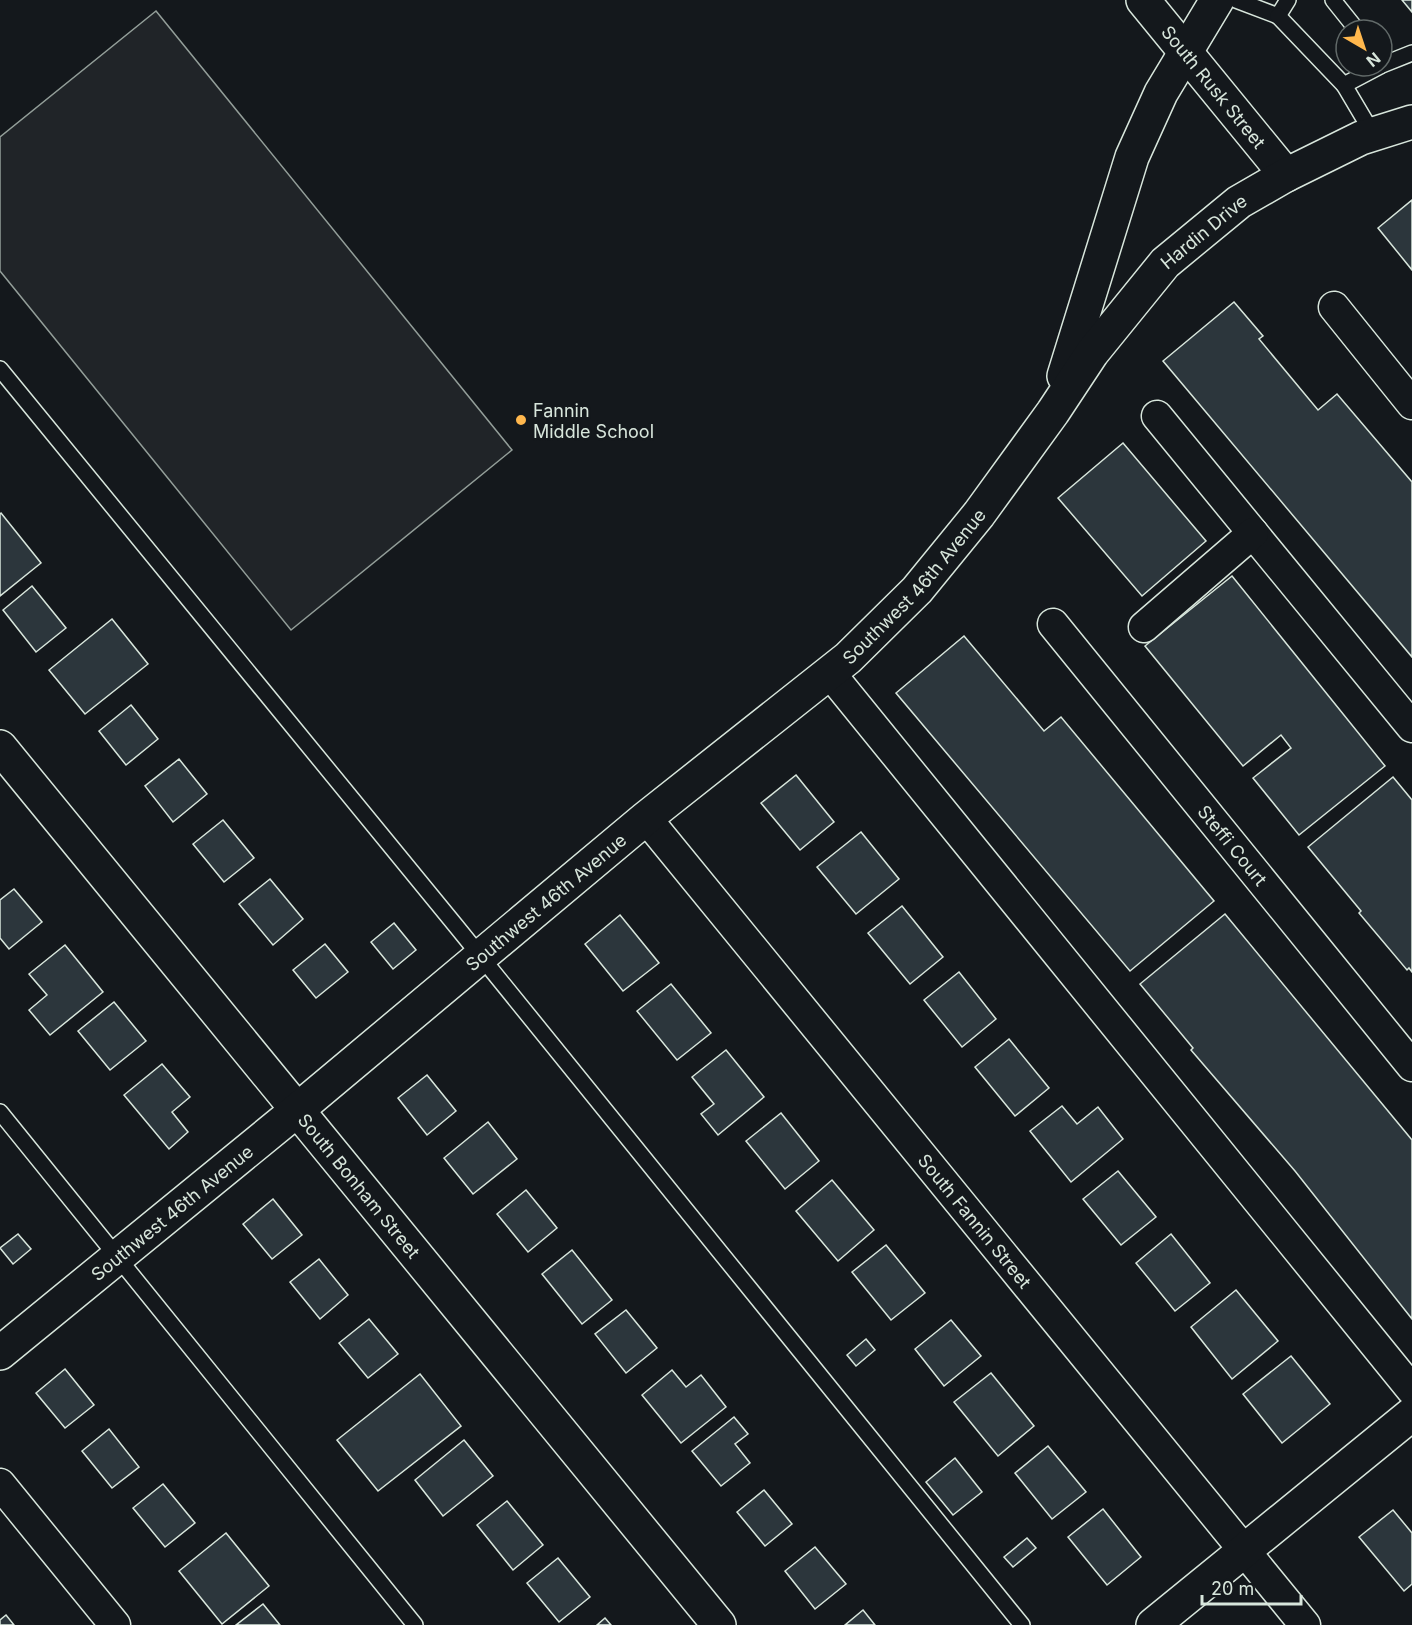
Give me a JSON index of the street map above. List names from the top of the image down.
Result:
{
  "streets": {
    "street": [
      "South Rusk Street",
      "Hardin Drive",
      "Southwest 46th Avenue",
      "Steffi Court",
      "South Bonham Street",
      "South Fannin Street"
    ]
  },
  "crossings": [
    ["South Rusk Street", "Hardin Drive"],
    ["Hardin Drive", "Southwest 46th Avenue"],
    ["Southwest 46th Avenue", "South Bonham Street"],
    ["Southwest 46th Avenue", "South Fannin Street"]
  ],
  "places": ["Fannin Middle School"],
  "scale_bar": "20 m",
  "north": "bottom right"
}
